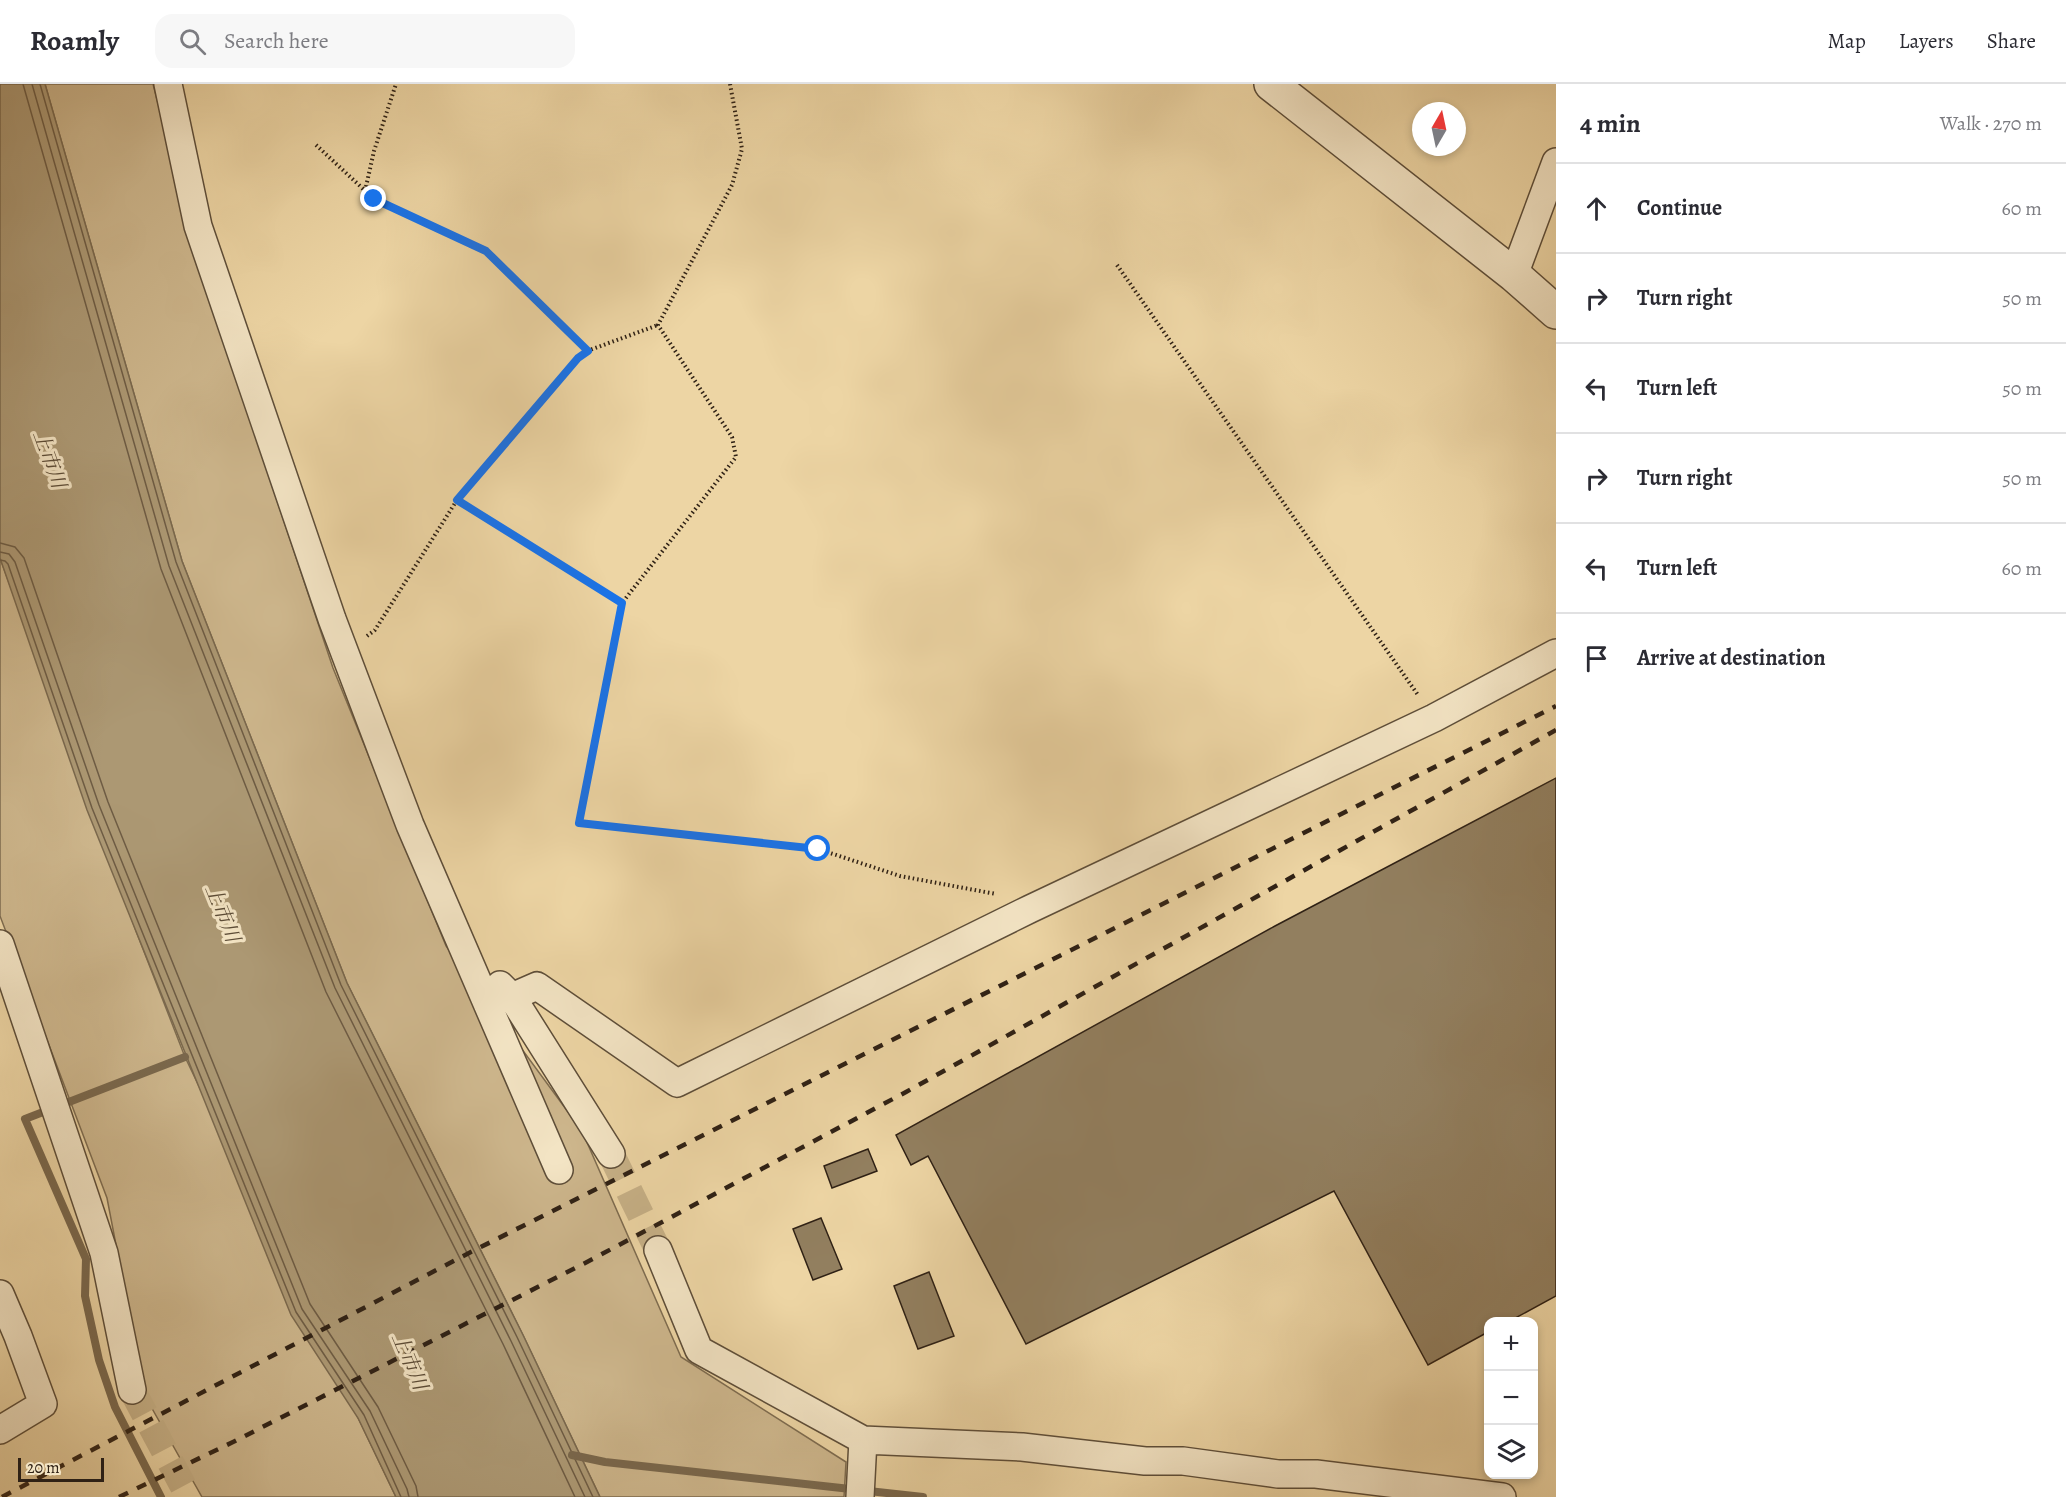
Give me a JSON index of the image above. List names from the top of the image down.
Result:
{
  "water": ["上市川"],
  "scale_bar": "20 m",
  "north": "top",
  "page": {
    "header": "Roamly",
    "search": "Search here",
    "nav": ["Map", "Layers", "Share"],
    "heading": ["4 min", "Walk · 270 m"],
    "list": [
      ["Continue", "60 m"],
      ["Turn right", "50 m"],
      ["Turn left", "50 m"],
      ["Turn right", "50 m"],
      ["Turn left", "60 m"],
      "Arrive at destination"
    ],
    "map_buttons": ["+", "−"],
    "scale": "20 m"
  }
}
